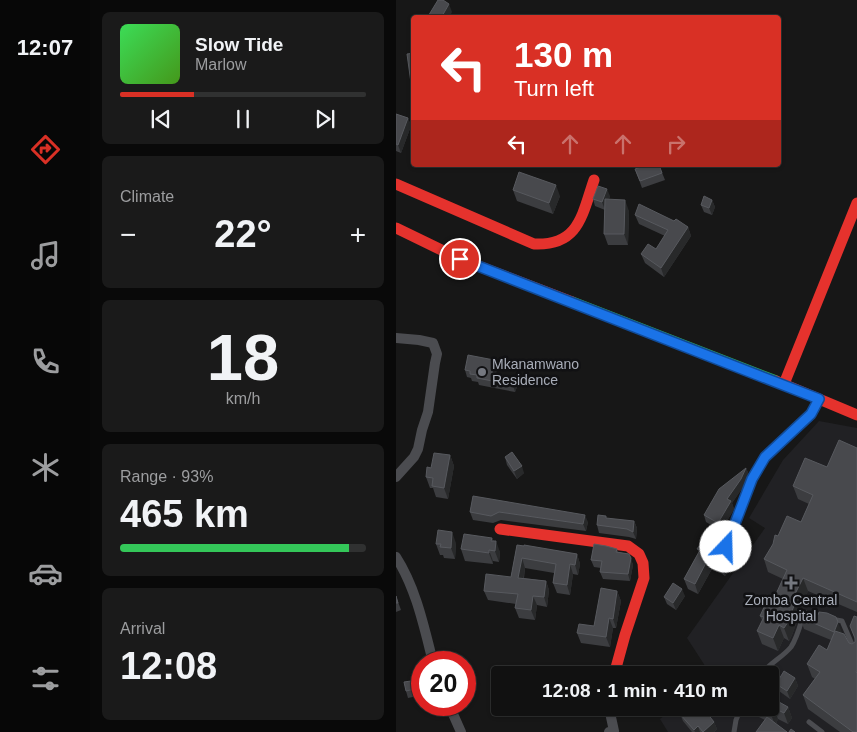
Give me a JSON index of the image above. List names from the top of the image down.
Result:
{
  "places": {
    "other": ["Mkanamwano Residence"],
    "health": ["Zomba Central Hospital"]
  },
  "page": {
    "tabs": "12:07",
    "turn": ["130 m", "Turn left"],
    "song": ["Slow Tide", "Marlow"],
    "tile": [
      "Climate",
      ["18", "km/h"],
      ["Range · 93%", "465 km"],
      ["Arrival", "12:08"]
    ],
    "heat": ["−", "22°", "+"],
    "limit": "20",
    "trip": "12:08 · 1 min · 410 m"
  }
}
